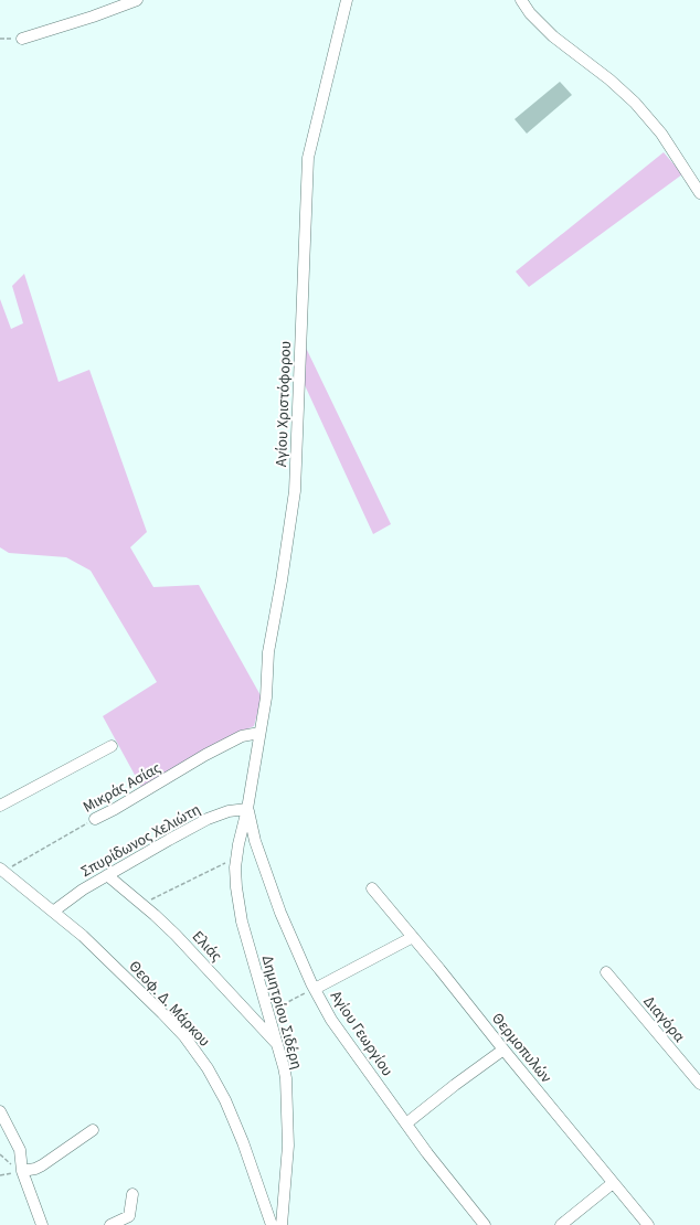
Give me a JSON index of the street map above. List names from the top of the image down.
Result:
{
  "streets": {
    "street": [
      "Αγίου Χριστόφορου",
      "Μικράς Ασίας",
      "Σπυρίδωνος Χελιώτη",
      "Ελιάς",
      "Θεοφ. Δ. Μάρκου",
      "Δημητρίου Σιδέρη",
      "Διαγόρα",
      "Αγίου Γεωργίου",
      "Θερμοπυλών"
    ]
  },
  "crossings": [
    ["Αγίου Χριστόφορου", "Μικράς Ασίας"],
    ["Αγίου Χριστόφορου", "Σπυρίδωνος Χελιώτη"],
    ["Αγίου Χριστόφορου", "Δημητρίου Σιδέρη"],
    ["Αγίου Χριστόφορου", "Αγίου Γεωργίου"],
    ["Μικράς Ασίας", "Θεοφ. Δ. Μάρκου"],
    ["Σπυρίδωνος Χελιώτη", "Ελιάς"],
    ["Σπυρίδωνος Χελιώτη", "Θεοφ. Δ. Μάρκου"],
    ["Σπυρίδωνος Χελιώτη", "Δημητρίου Σιδέρη"],
    ["Σπυρίδωνος Χελιώτη", "Αγίου Γεωργίου"],
    ["Ελιάς", "Δημητρίου Σιδέρη"],
    ["Δημητρίου Σιδέρη", "Αγίου Γεωργίου"]
  ]
}
